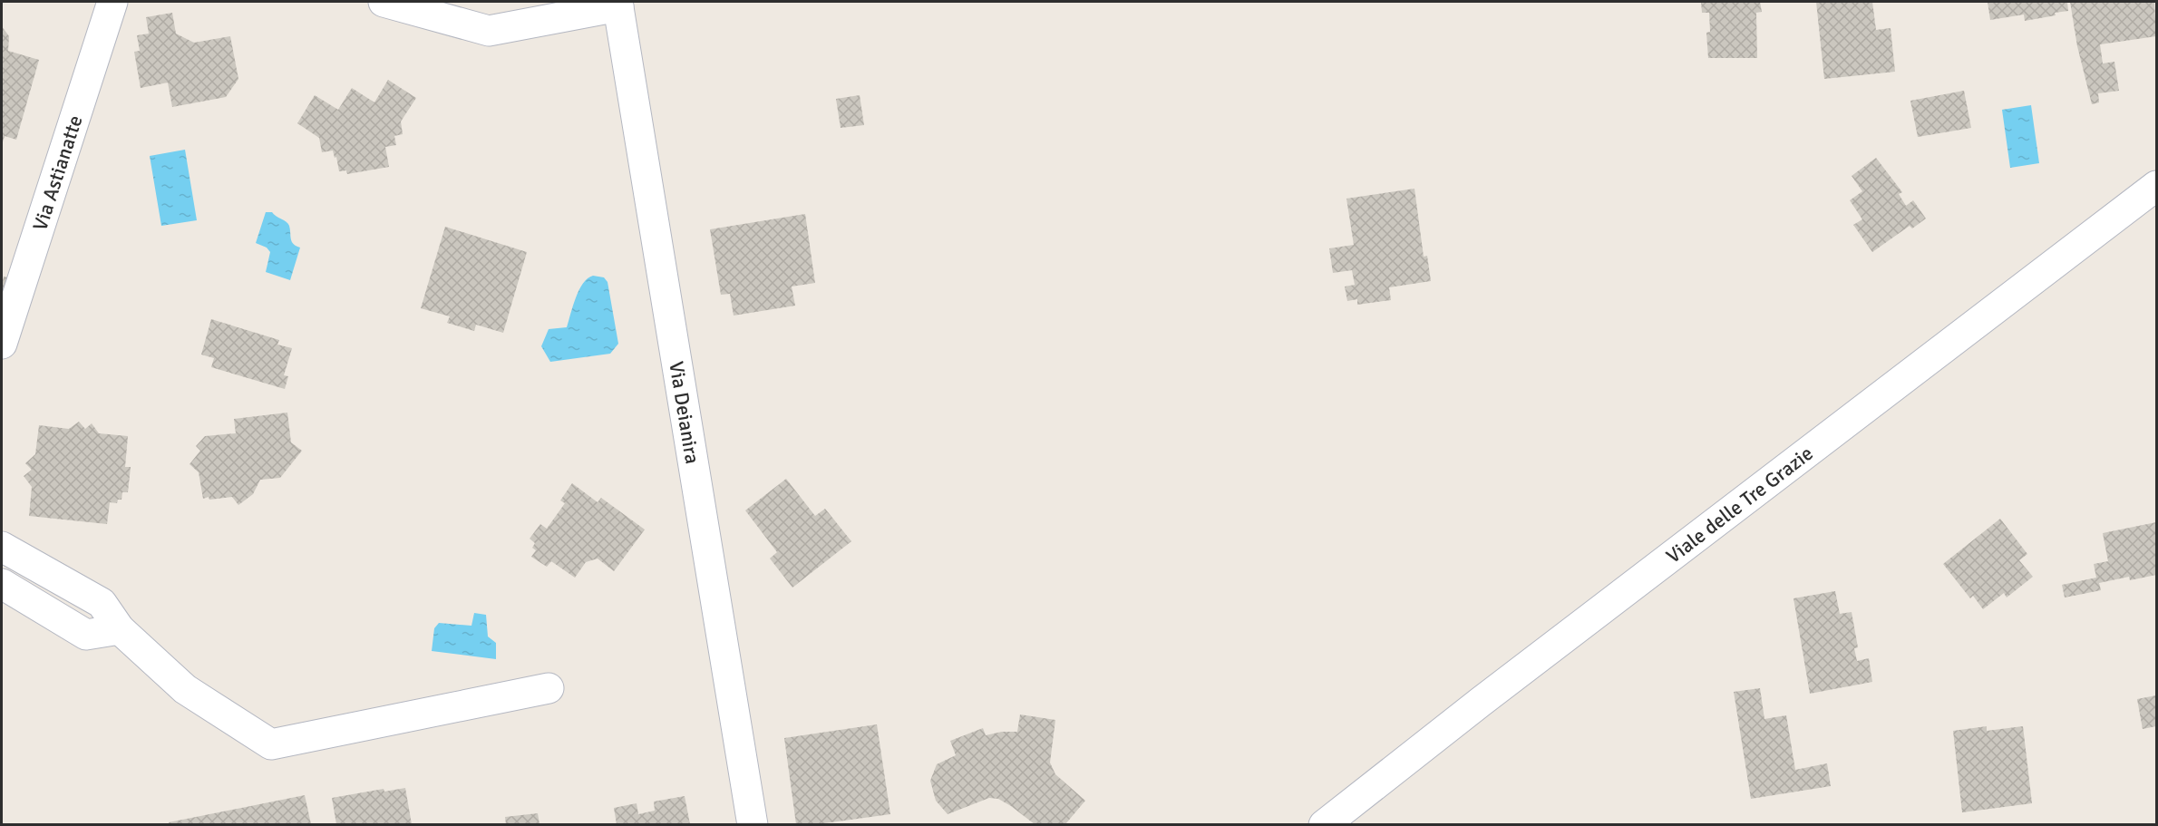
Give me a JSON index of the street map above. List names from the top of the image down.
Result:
{
  "streets": {
    "street": ["Via Astianatte", "Via Deianira", "Viale delle Tre Grazie"]
  }
}
